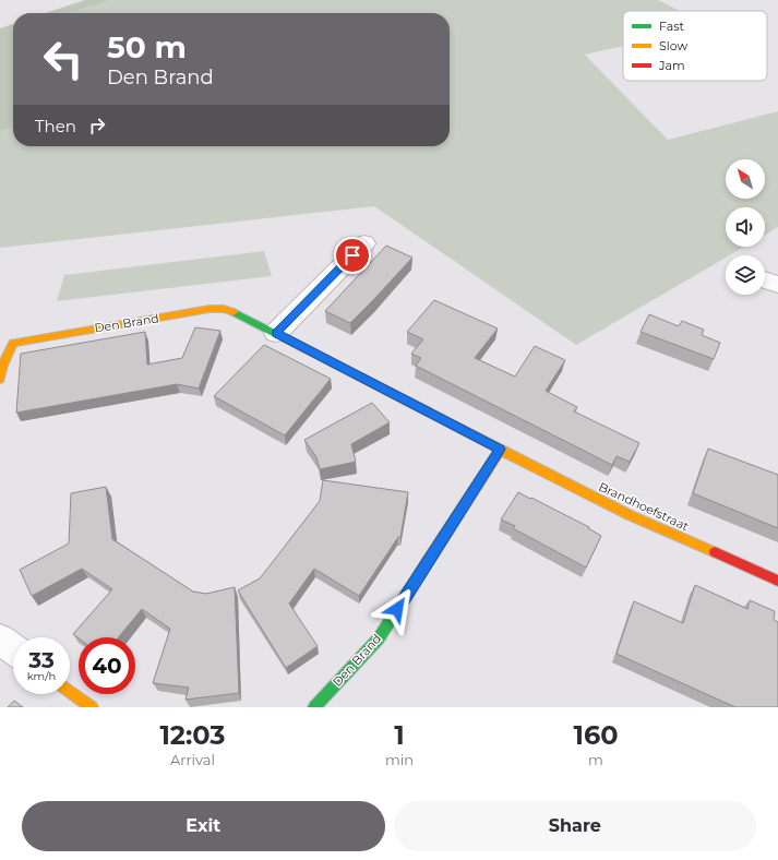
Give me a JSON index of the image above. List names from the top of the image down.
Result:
{
  "streets": {
    "street": ["Den Brand", "Brandhoefstraat"]
  },
  "crossings": [
    ["Den Brand", "Brandhoefstraat"]
  ],
  "legend": ["Fast", "Slow", "Jam"],
  "north": "top left",
  "page": {
    "turn": ["50 m", "Den Brand"],
    "then": "Then",
    "speed": "33 km/h",
    "limit": "40",
    "eta": [
      "12:03",
      "Arrival",
      "1",
      "min",
      "160",
      "m"
    ],
    "buttons": ["Exit", "Share"]
  }
}
